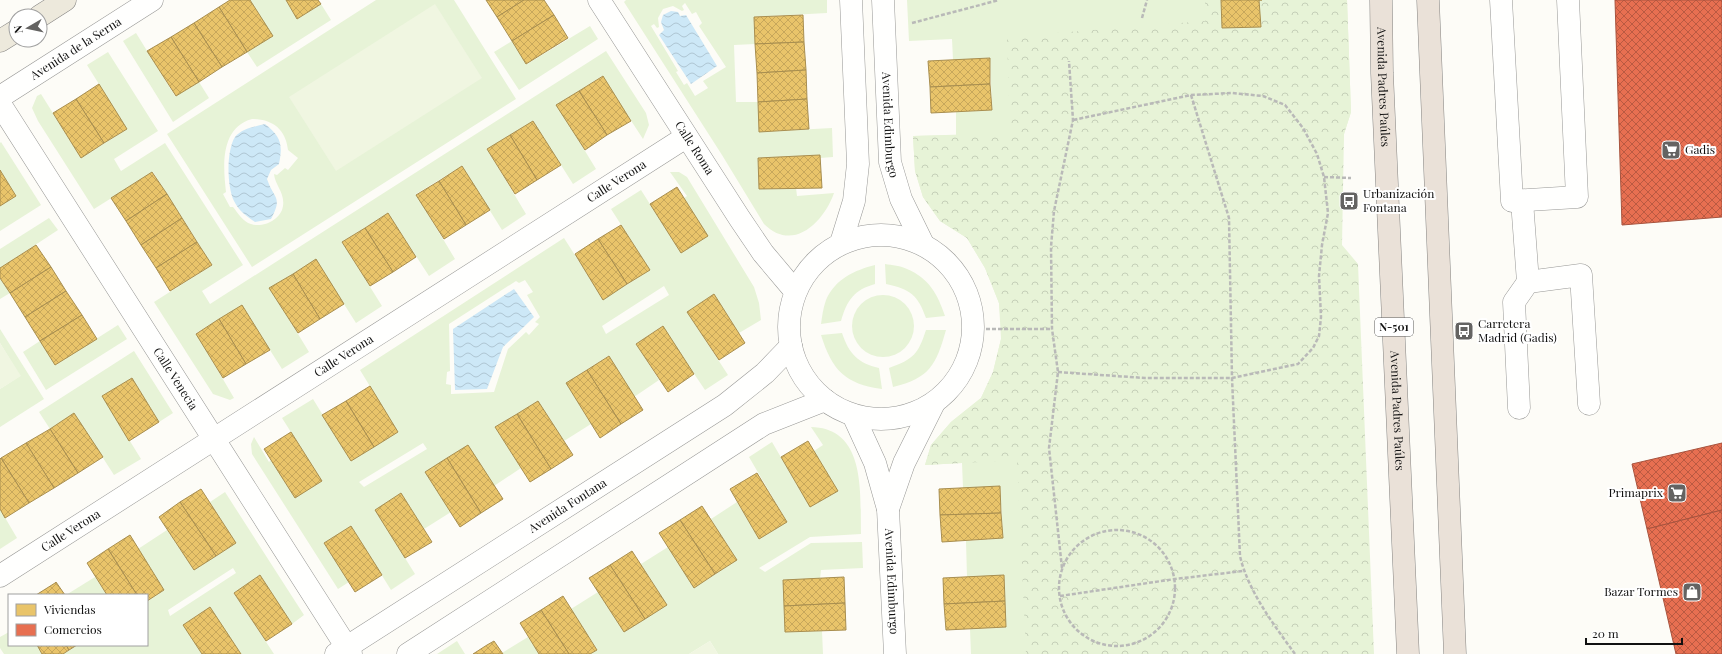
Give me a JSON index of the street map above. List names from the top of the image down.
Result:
{
  "streets": {
    "highway": ["Avenida Padres Paúles", "N-501"],
    "street": [
      "Avenida de la Serna",
      "Avenida Edimburgo",
      "Calle Roma",
      "Calle Verona",
      "Calle Venecia",
      "Avenida Fontana"
    ]
  },
  "crossings": [
    ["Calle Roma", "Calle Verona"],
    ["Calle Verona", "Calle Venecia"],
    ["Calle Venecia", "Avenida Fontana"]
  ],
  "places": {
    "supermarket": ["Gadis", "Primaprix"],
    "bus stop": ["Urbanización Fontana", "Carretera Madrid (Gadis)"],
    "shop": ["Bazar Tormes"]
  },
  "legend": ["Viviendas", "Comercios"],
  "scale_bar": "20 m",
  "north": "left"
}
